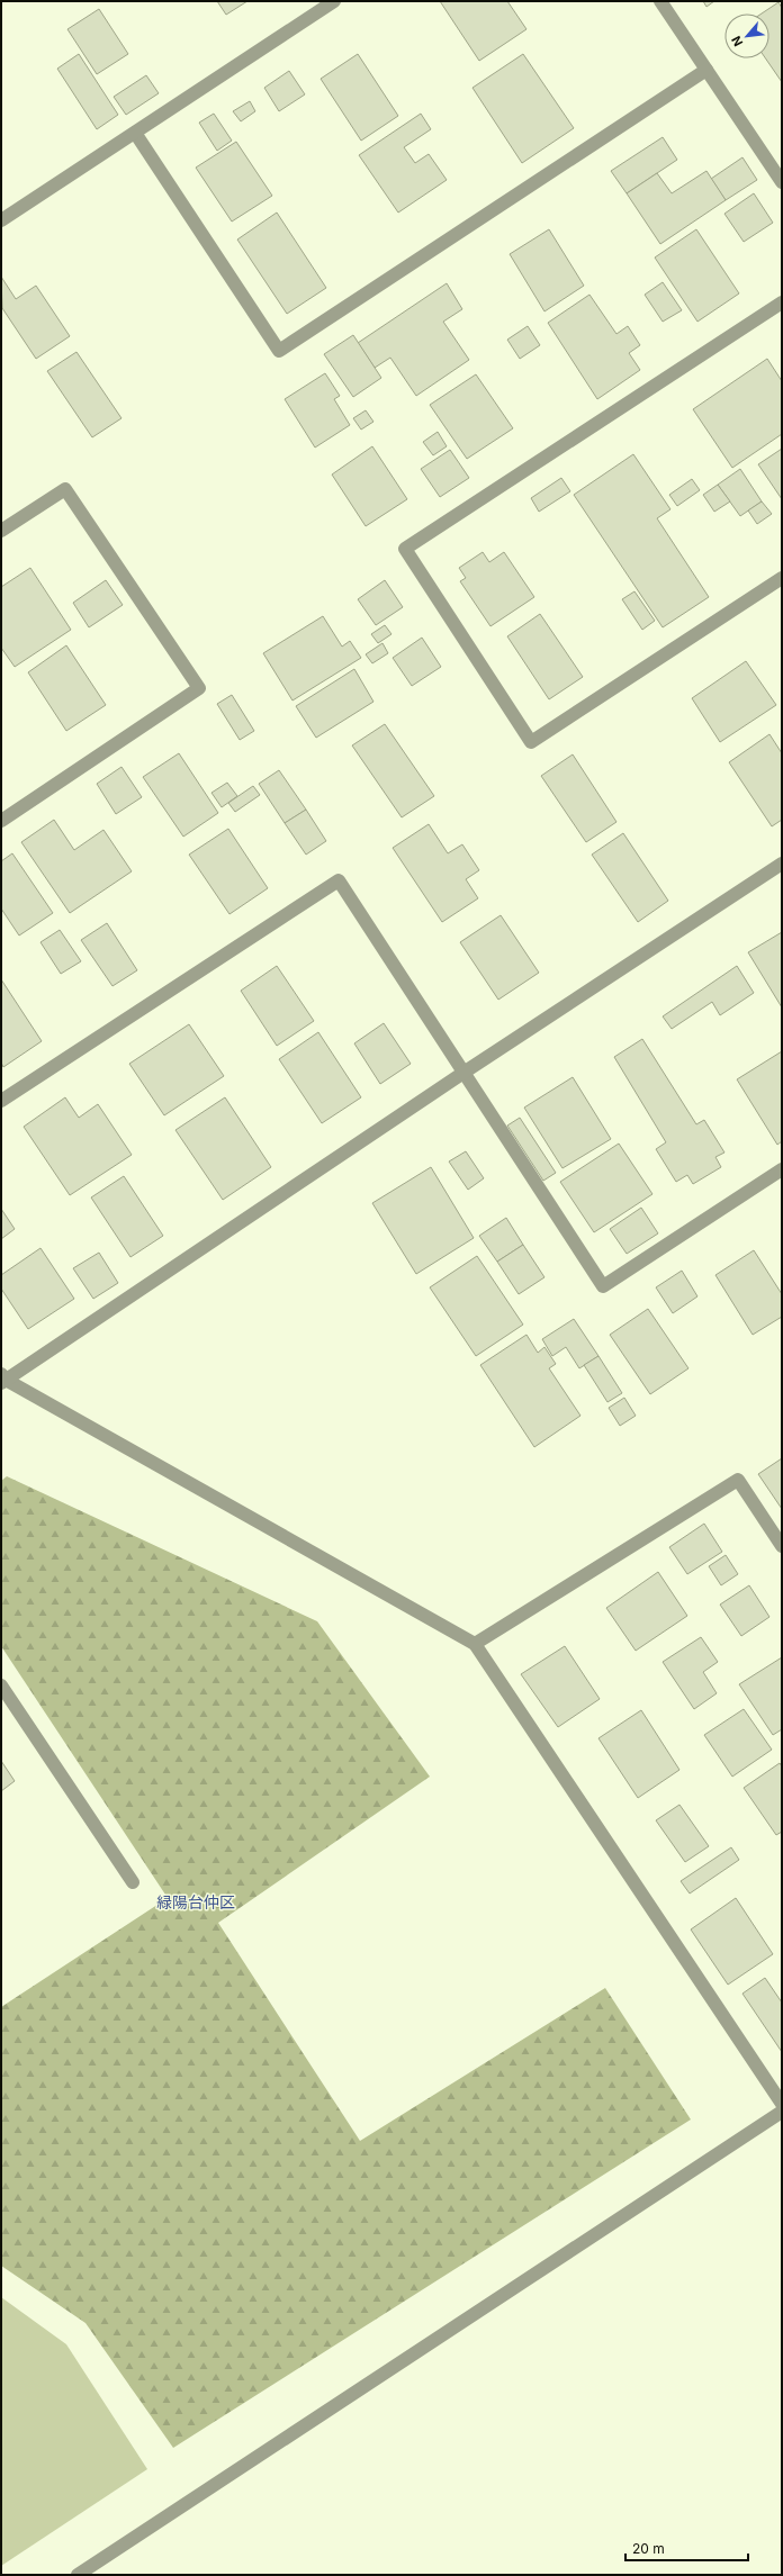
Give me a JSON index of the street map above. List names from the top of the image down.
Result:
{
  "districts": ["緑陽台仲区"],
  "scale_bar": "20 m",
  "north": "bottom left"
}
